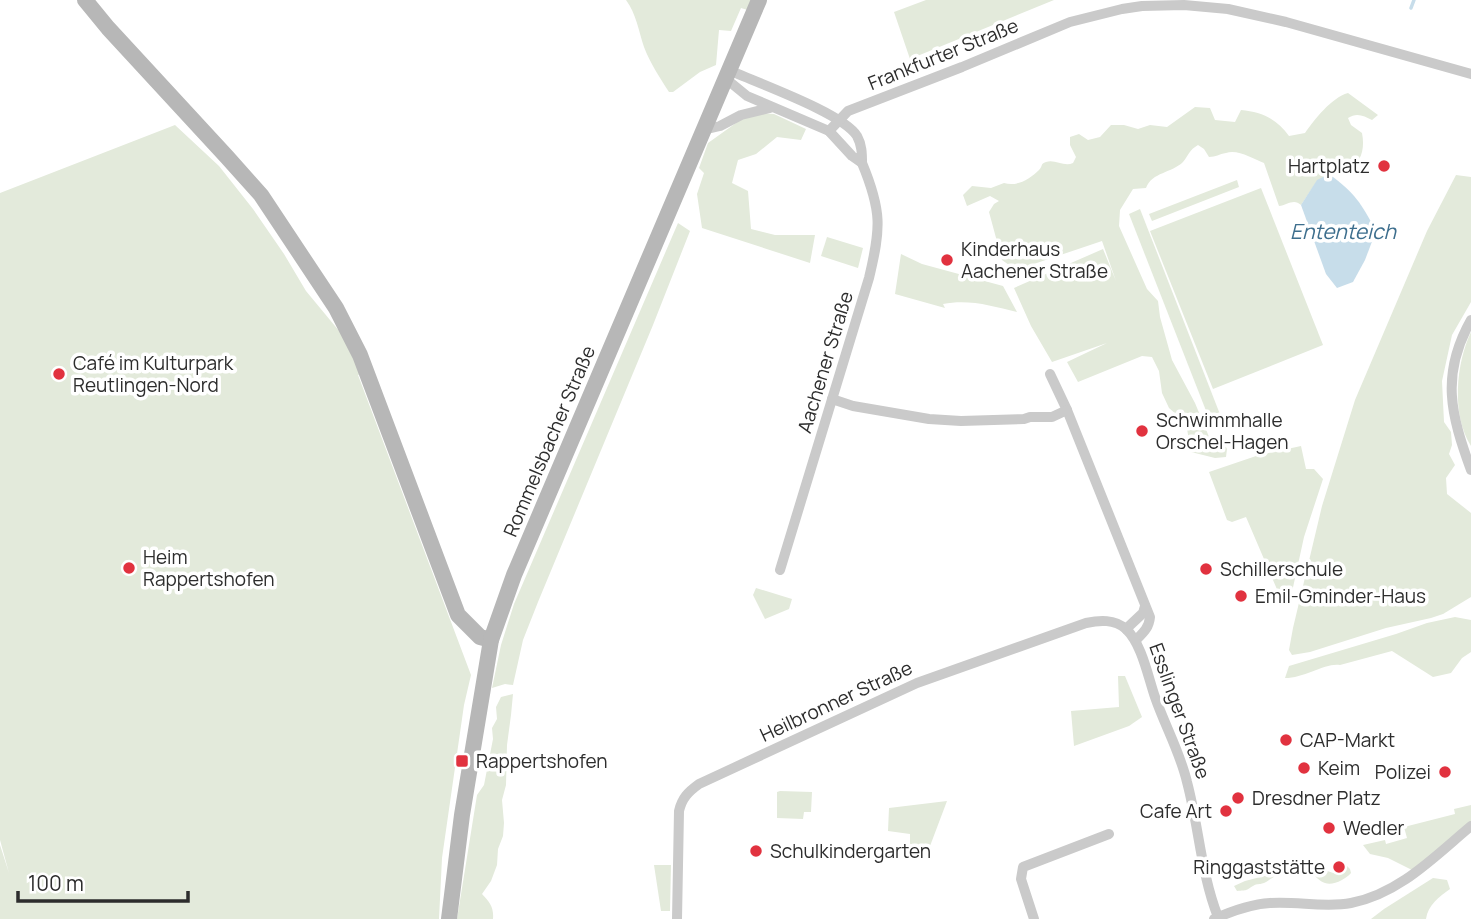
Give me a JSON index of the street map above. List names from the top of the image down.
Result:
{
  "streets": {
    "main road": ["Rommelsbacher Straße"],
    "street": [
      "Frankfurter Straße",
      "Aachener Straße",
      "Heilbronner Straße",
      "Esslinger Straße"
    ]
  },
  "crossings": [
    ["Frankfurter Straße", "Aachener Straße"],
    ["Heilbronner Straße", "Esslinger Straße"]
  ],
  "water": ["Ententeich"],
  "places": {
    "other": [
      "Hartplatz",
      "Kinderhaus Aachener Straße",
      "Café im Kulturpark Reutlingen-Nord",
      "Schwimmhalle Orschel-Hagen",
      "Heim Rappertshofen",
      "Schillerschule",
      "Emil-Gminder-Haus",
      "CAP-Markt",
      "Keim",
      "Polizei",
      "Dresdner Platz",
      "Cafe Art",
      "Wedler",
      "Schulkindergarten",
      "Ringgaststätte"
    ],
    "transit": ["Rappertshofen"]
  },
  "scale_bar": "100 m"
}
